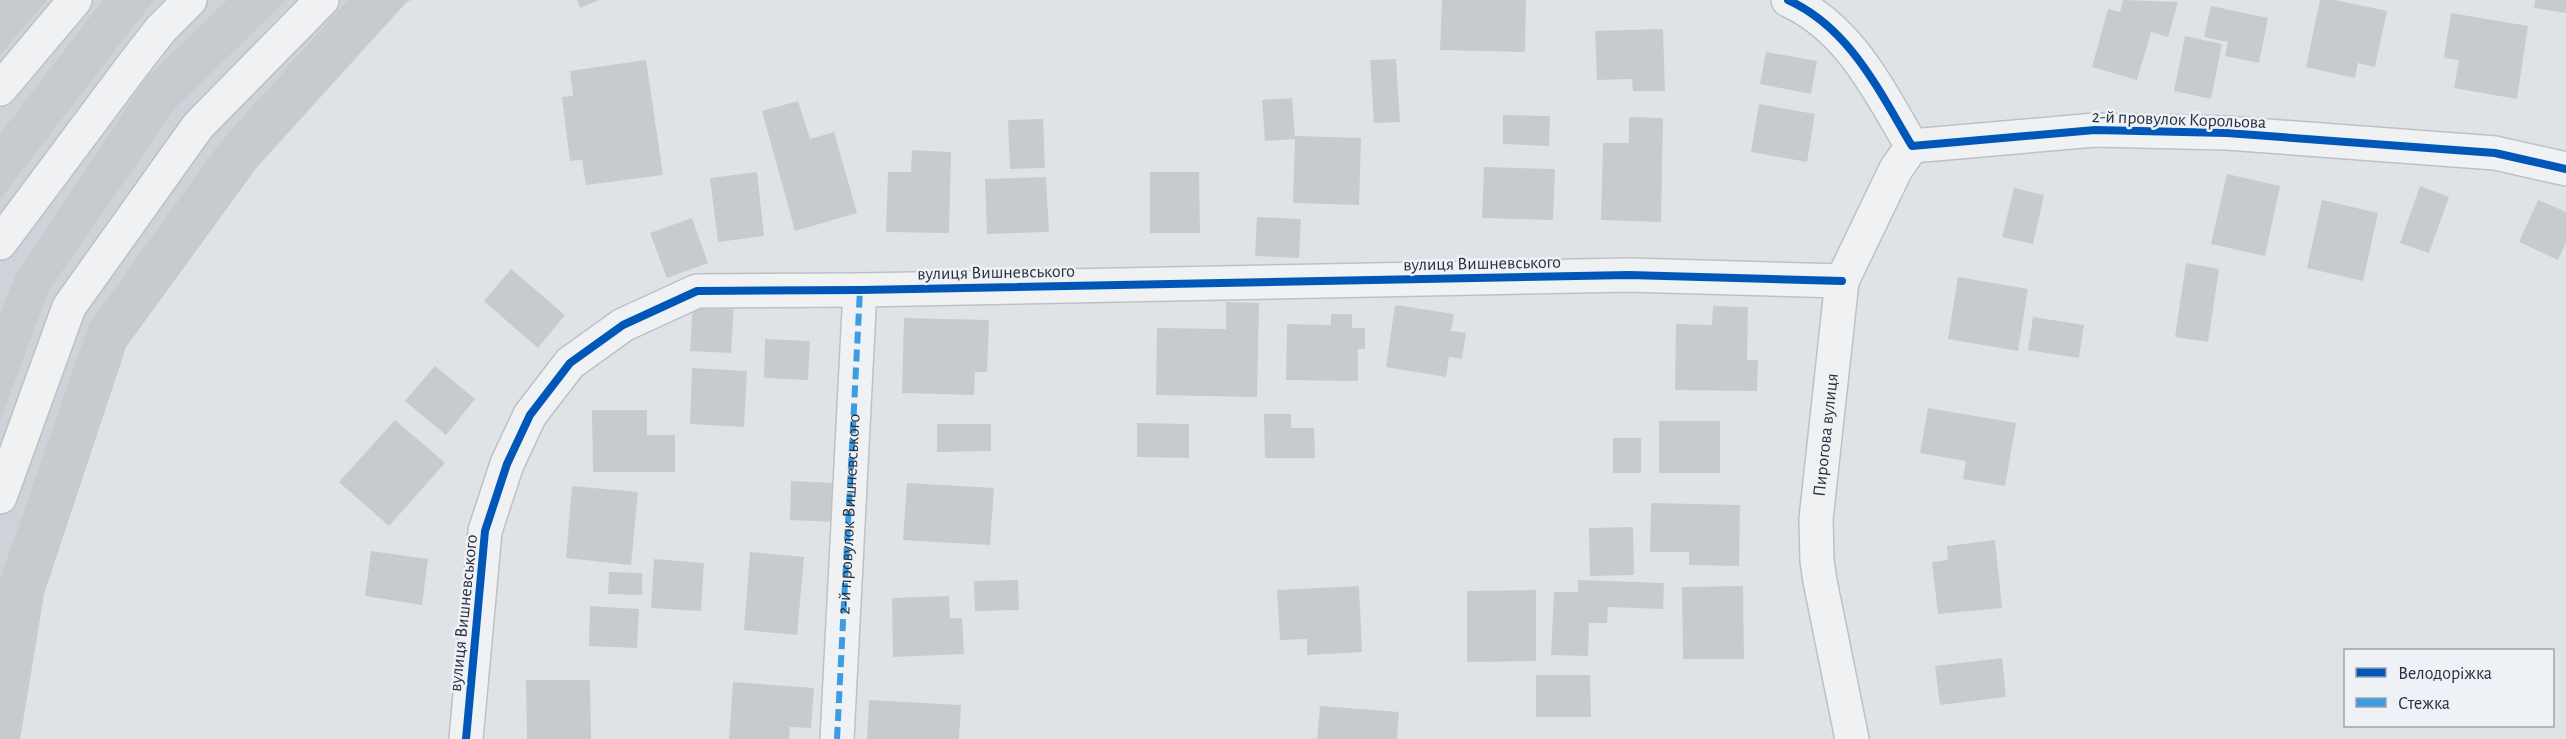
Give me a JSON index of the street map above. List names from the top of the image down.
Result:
{
  "streets": {
    "street": [
      "2-й провулок Корольова",
      "вулиця Вишневського",
      "Пирогова вулиця",
      "2-й провулок Вишневського"
    ]
  },
  "crossings": [
    ["2-й провулок Корольова", "Пирогова вулиця"],
    ["вулиця Вишневського", "Пирогова вулиця"],
    ["вулиця Вишневського", "2-й провулок Вишневського"]
  ],
  "legend": ["Велодоріжка", "Стежка"]
}
